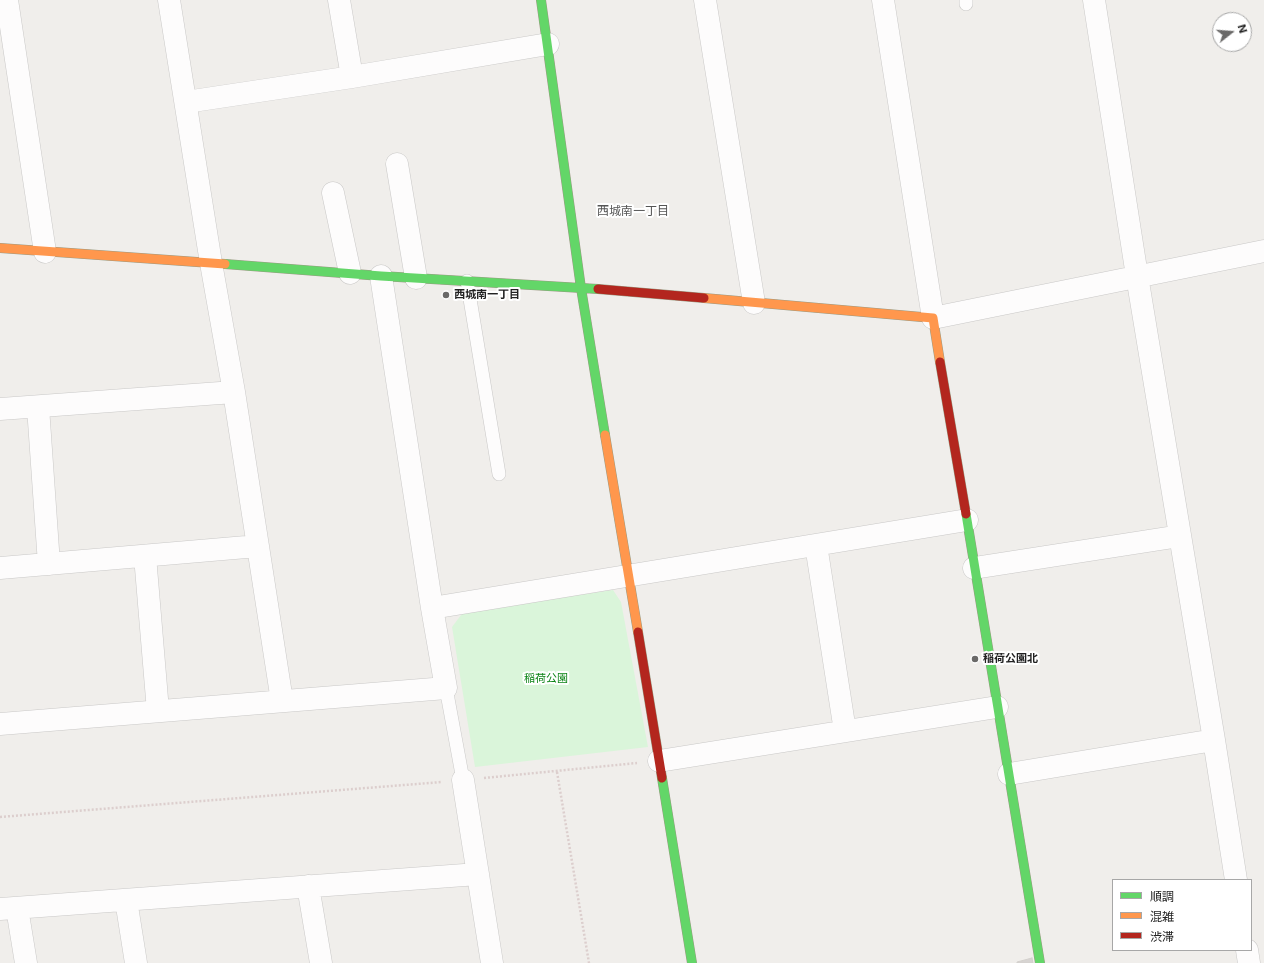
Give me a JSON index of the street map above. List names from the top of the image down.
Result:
{
  "districts": ["西城南一丁目"],
  "parks": ["稲荷公園"],
  "places": ["西城南一丁目", "稲荷公園北"],
  "legend": ["順調", "混雑", "渋滞"],
  "north": "right"
}
